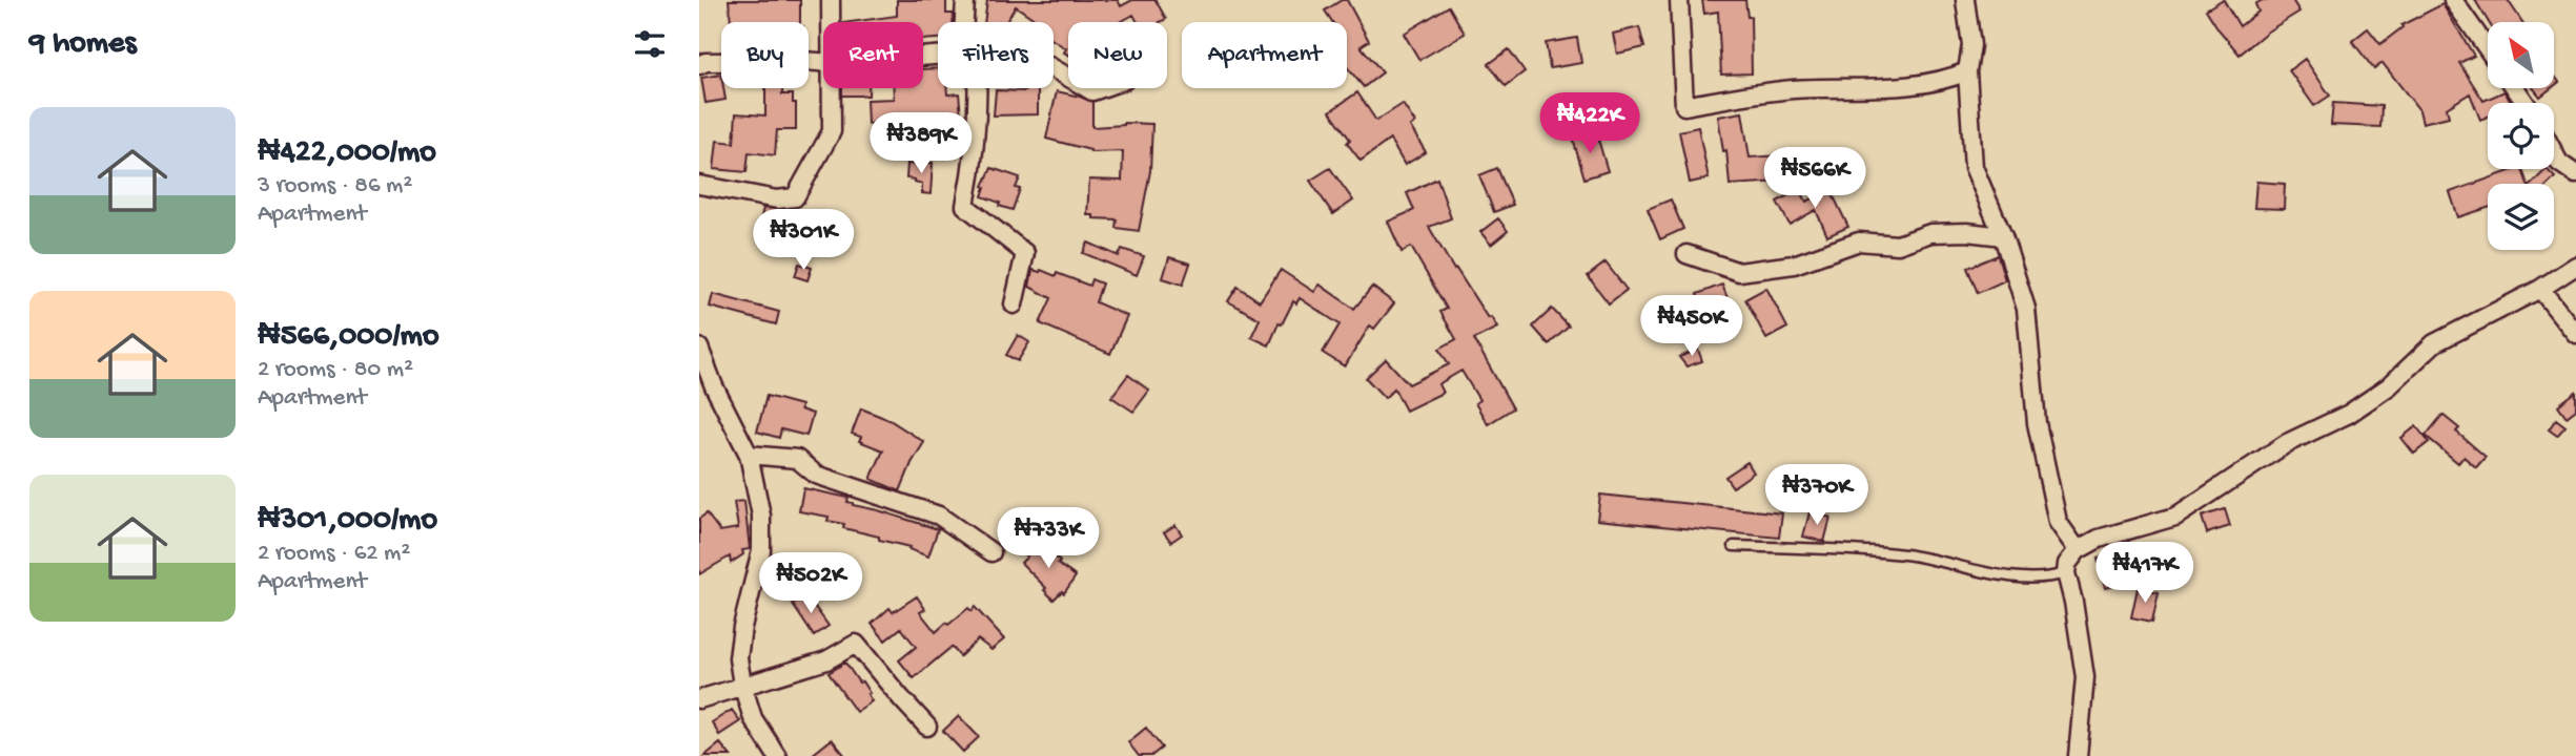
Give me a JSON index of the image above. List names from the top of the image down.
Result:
{
  "north": "top left",
  "page": {
    "heading": "9 homes",
    "chip": [
      "Buy",
      "Rent",
      "Filters",
      "New",
      "Apartment"
    ],
    "list": [
      {
        "name": "₦422,000/mo",
        "note": "3 rooms · 86 m² · Apartment"
      },
      {
        "name": "₦566,000/mo",
        "note": "2 rooms · 80 m² · Apartment"
      },
      {
        "name": "₦301,000/mo",
        "note": "2 rooms · 62 m² · Apartment"
      }
    ],
    "price": [
      "₦422K",
      "₦389K",
      "₦566K",
      "₦301K",
      "₦450K",
      "₦370K",
      "₦733K",
      "₦417K",
      "₦502K"
    ]
  }
}
